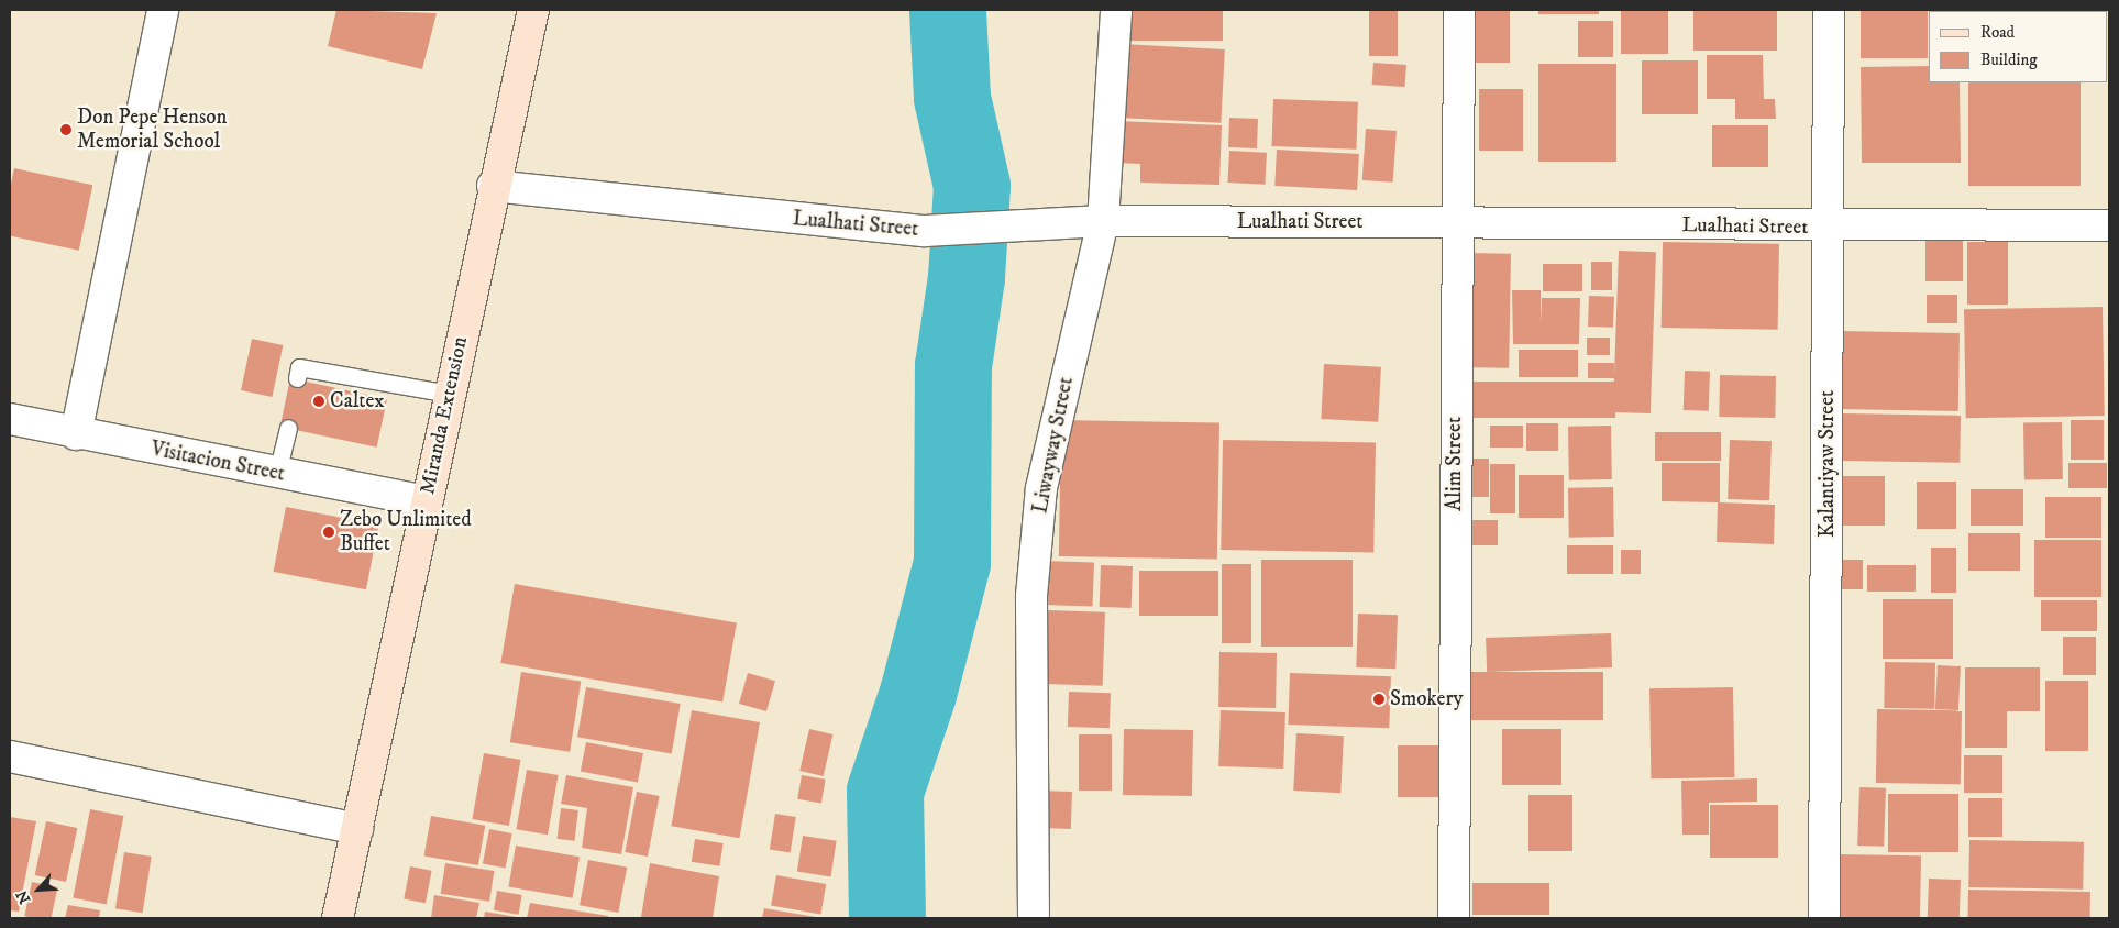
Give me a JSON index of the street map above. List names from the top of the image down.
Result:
{
  "streets": {
    "main road": ["Miranda Extension"],
    "street": [
      "Lualhati Street",
      "Liwayway Street",
      "Visitacion Street",
      "Alim Street",
      "Kalantiyaw Street"
    ]
  },
  "crossings": [
    ["Lualhati Street", "Miranda Extension"],
    ["Lualhati Street", "Liwayway Street"],
    ["Lualhati Street", "Alim Street"],
    ["Lualhati Street", "Kalantiyaw Street"],
    ["Miranda Extension", "Visitacion Street"]
  ],
  "places": [
    "Don Pepe Henson Memorial School",
    "Caltex",
    "Zebo Unlimited Buffet",
    "Smokery"
  ],
  "legend": ["Road", "Building"],
  "north": "bottom left"
}
